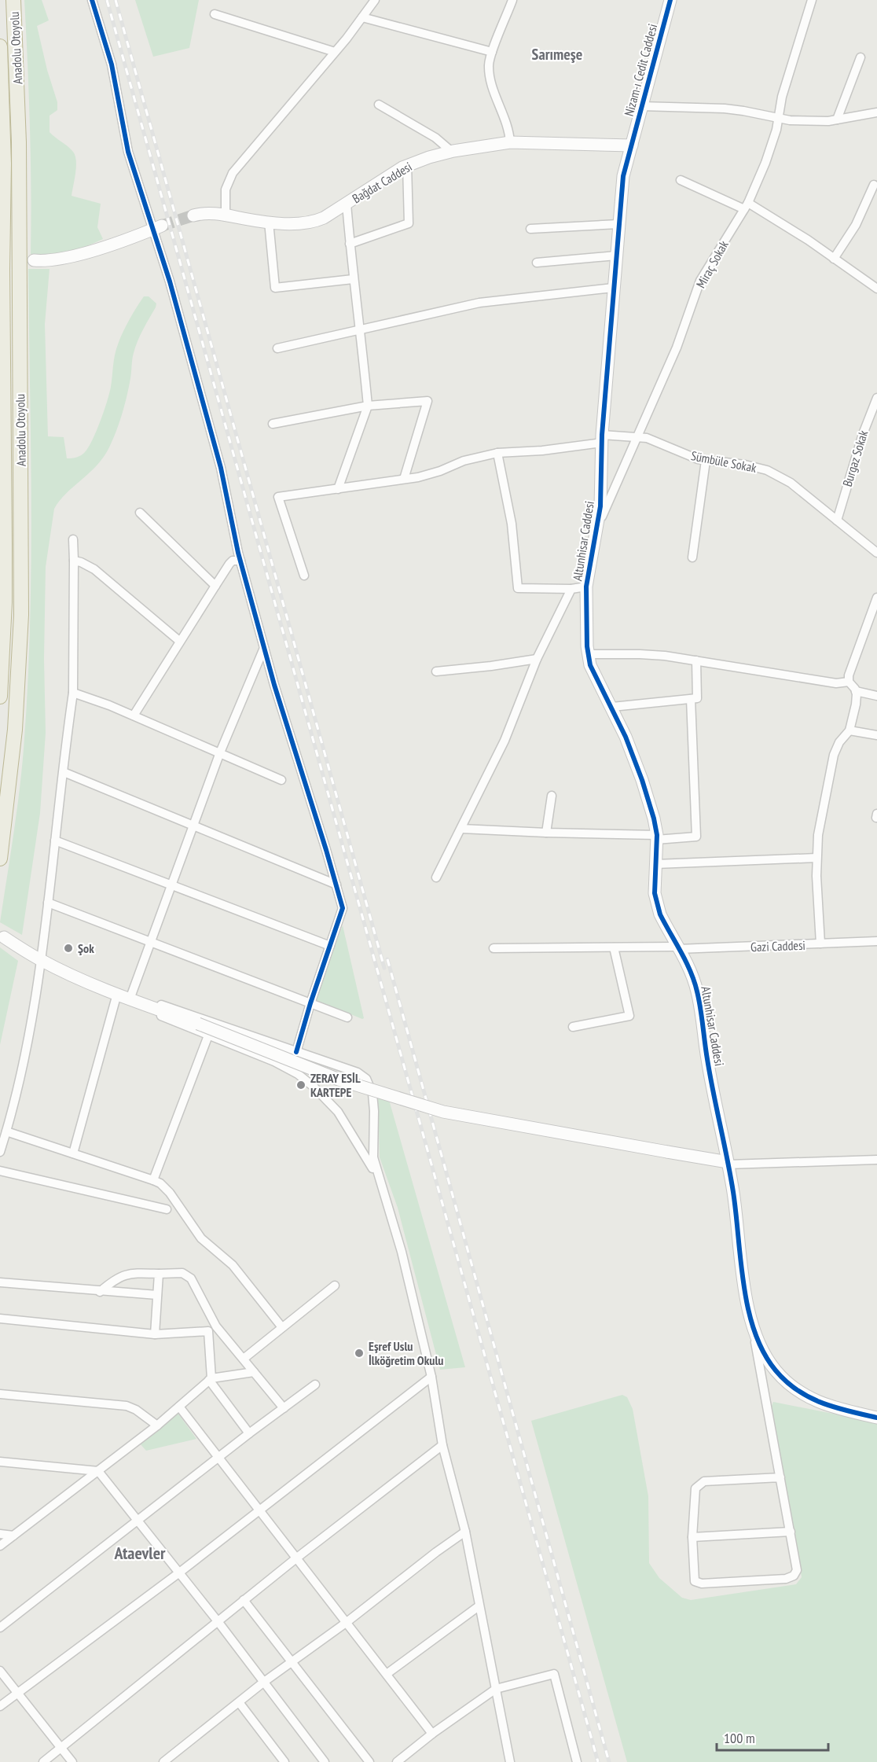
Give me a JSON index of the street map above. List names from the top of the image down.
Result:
{
  "streets": {
    "highway": ["Anadolu Otoyolu"],
    "street": [
      "Nizam-ı Cedit Caddesi",
      "Bağdat Caddesi",
      "Miraç Sokak",
      "Burgaz Sokak",
      "Sümbüle Sokak",
      "Altunhisar Caddesi",
      "Gazi Caddesi"
    ]
  },
  "crossings": [
    ["Nizam-ı Cedit Caddesi", "Bağdat Caddesi"],
    ["Nizam-ı Cedit Caddesi", "Altunhisar Caddesi"],
    ["Bağdat Caddesi", "Altunhisar Caddesi"],
    ["Miraç Sokak", "Sümbüle Sokak"],
    ["Miraç Sokak", "Altunhisar Caddesi"],
    ["Burgaz Sokak", "Sümbüle Sokak"],
    ["Sümbüle Sokak", "Altunhisar Caddesi"],
    ["Altunhisar Caddesi", "Gazi Caddesi"]
  ],
  "districts": ["Sarımeşe", "Ataevler"],
  "places": ["Şok", "ZERAY ESİL KARTEPE", "Eşref Uslu İlköğretim Okulu"],
  "scale_bar": "100 m"
}
